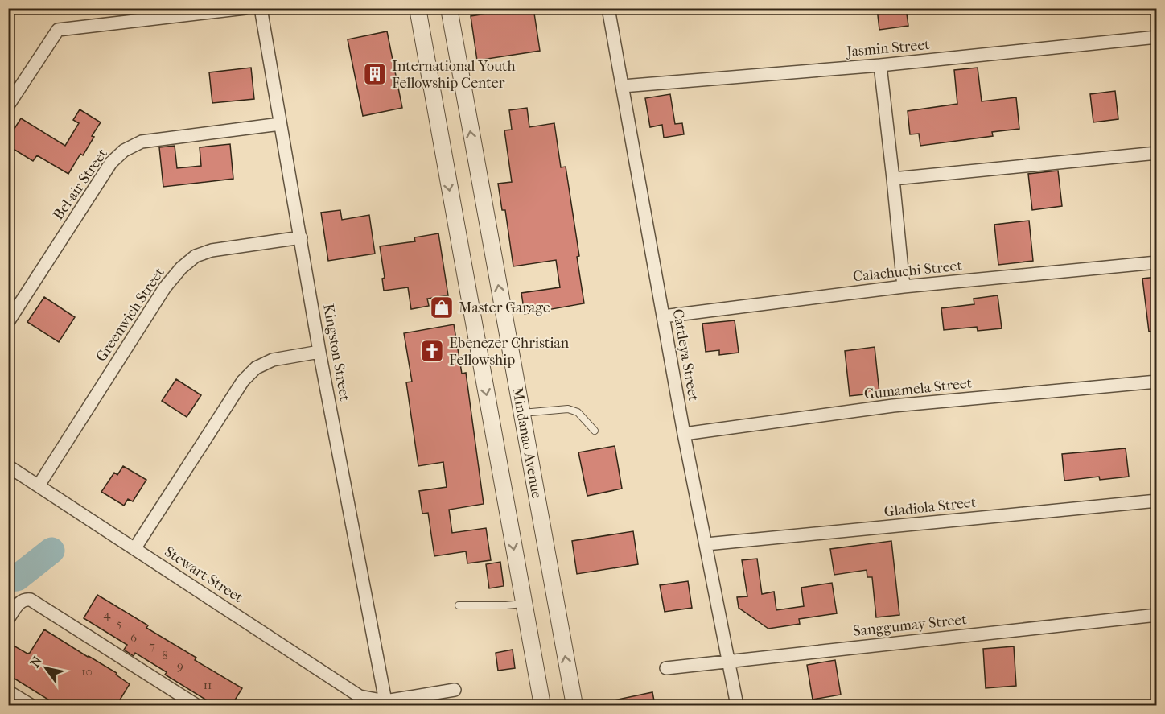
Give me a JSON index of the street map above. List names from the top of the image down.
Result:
{
  "streets": {
    "street": [
      "Jasmin Street",
      "Bel-air Street",
      "Calachuchi Street",
      "Greenwich Street",
      "Kingston Street",
      "Cattleya Street",
      "Gumamela Street",
      "Mindanao Avenue",
      "Gladiola Street",
      "Stewart Street",
      "Sanggumay Street"
    ]
  },
  "crossings": [
    ["Jasmin Street", "Cattleya Street"],
    ["Bel-air Street", "Kingston Street"],
    ["Calachuchi Street", "Cattleya Street"],
    ["Greenwich Street", "Kingston Street"],
    ["Greenwich Street", "Stewart Street"],
    ["Kingston Street", "Stewart Street"],
    ["Cattleya Street", "Gumamela Street"],
    ["Cattleya Street", "Gladiola Street"],
    ["Cattleya Street", "Sanggumay Street"]
  ],
  "places": {
    "building": ["International Youth Fellowship Center"],
    "shop": ["Master Garage"],
    "church": ["Ebenezer Christian Fellowship"]
  },
  "house_numbers": [
    "4",
    "5",
    "6",
    "7",
    "8",
    "9",
    "10",
    "11"
  ],
  "north": "top left"
}
